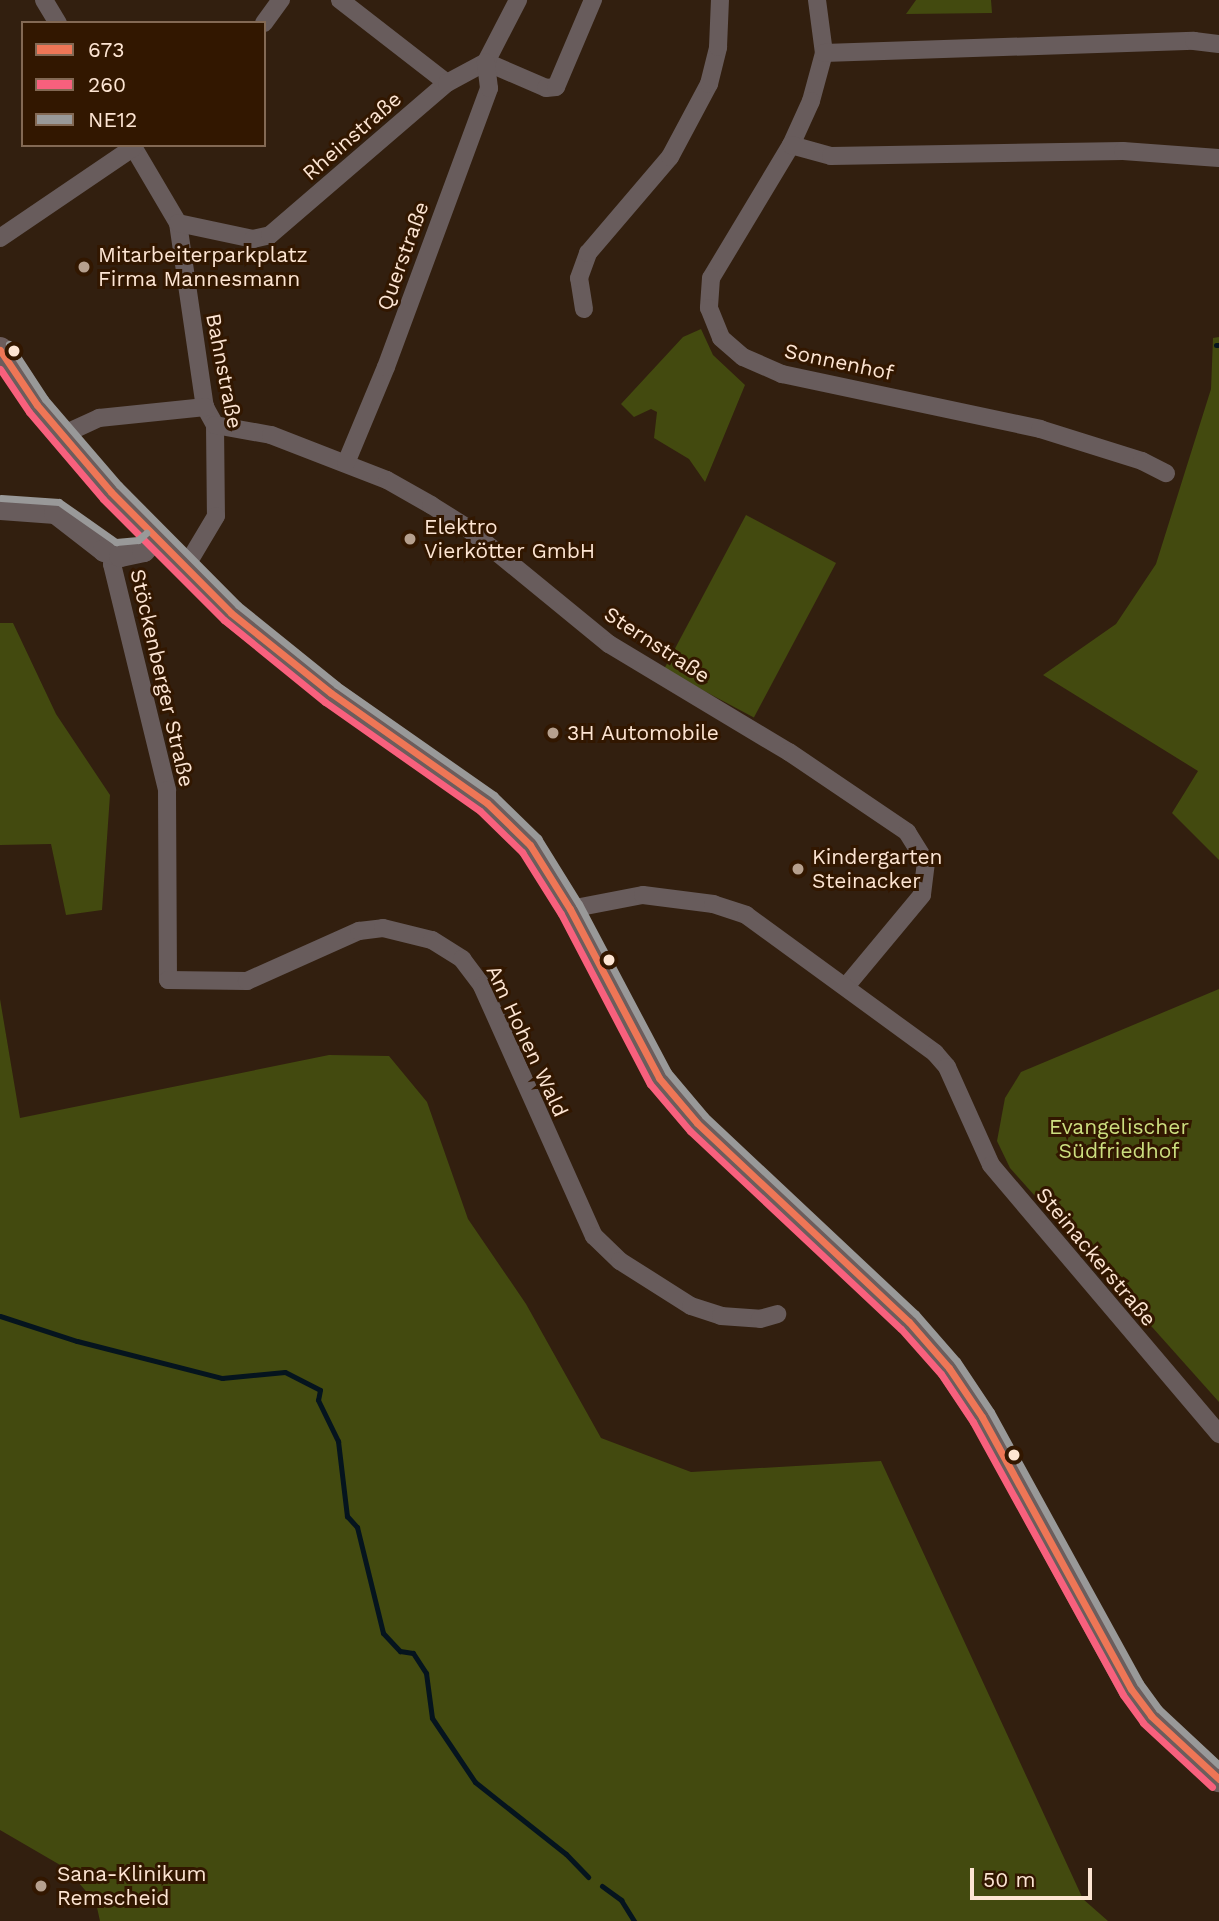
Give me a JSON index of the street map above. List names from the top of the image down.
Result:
{
  "streets": {
    "street": [
      "Rheinstraße",
      "Querstraße",
      "Sonnenhof",
      "Bahnstraße",
      "Sternstraße",
      "Stöckenberger Straße",
      "Am Hohen Wald",
      "Steinackerstraße"
    ]
  },
  "crossings": [
    ["Rheinstraße", "Querstraße"],
    ["Rheinstraße", "Bahnstraße"],
    ["Querstraße", "Sternstraße"],
    ["Bahnstraße", "Sternstraße"],
    ["Sternstraße", "Steinackerstraße"],
    ["Stöckenberger Straße", "Am Hohen Wald"]
  ],
  "parks": ["Evangelischer Südfriedhof"],
  "places": [
    "Mitarbeiterparkplatz Firma Mannesmann",
    "Elektro Vierkötter GmbH",
    "3H Automobile",
    "Kindergarten Steinacker",
    "Sana-Klinikum Remscheid"
  ],
  "lines": ["transit line NE12", "transit line 673", "transit line 260"],
  "legend": ["673", "260", "NE12"],
  "scale_bar": "50 m"
}
